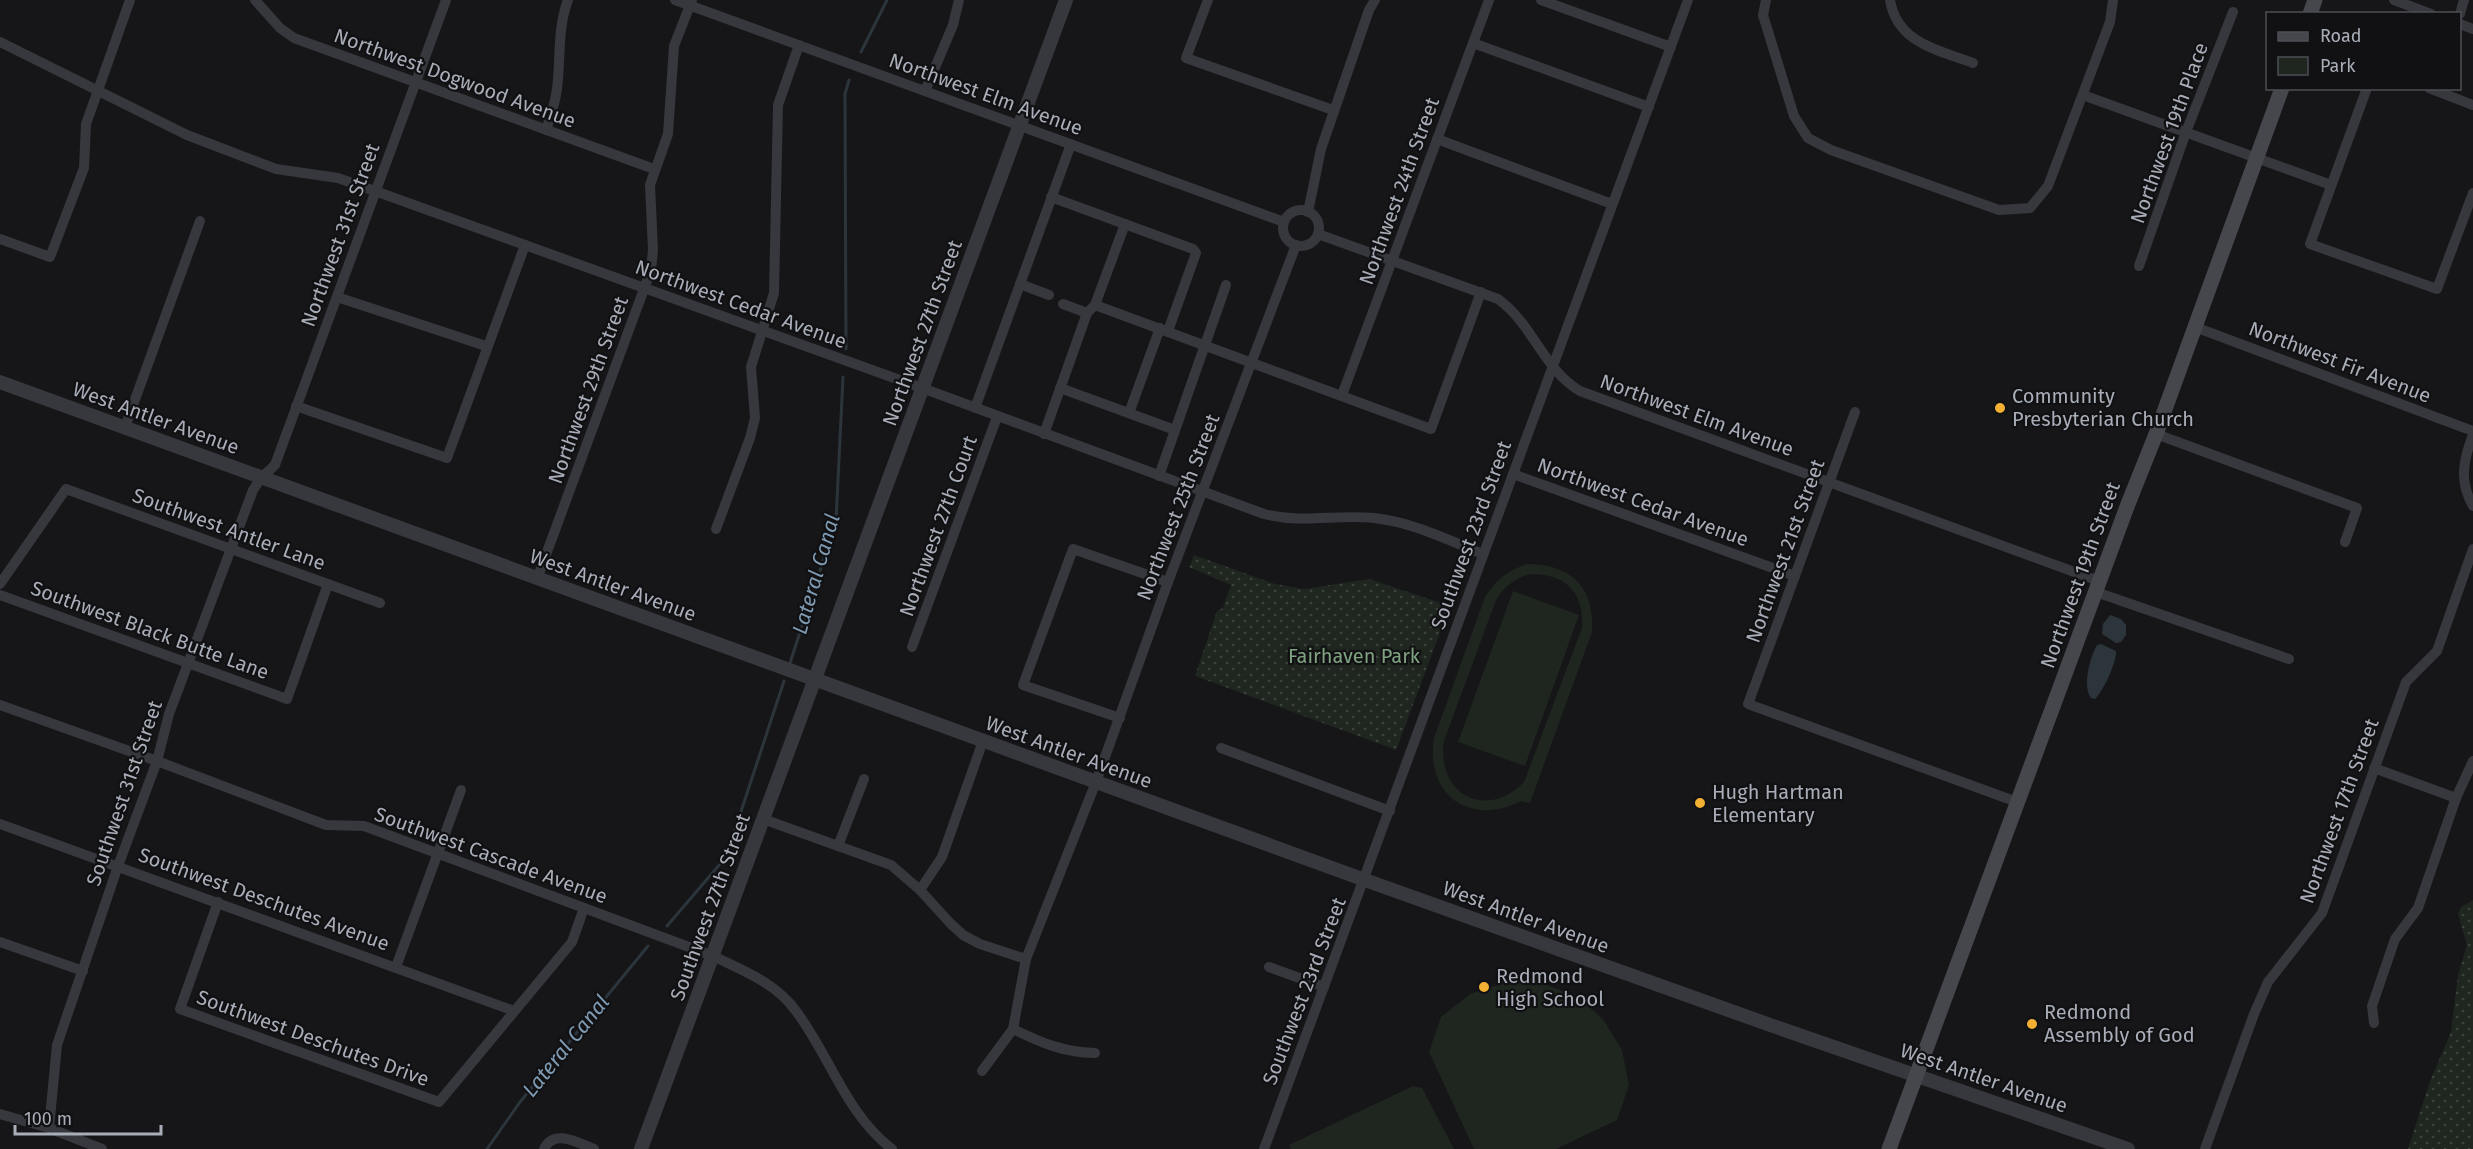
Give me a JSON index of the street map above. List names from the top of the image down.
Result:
{
  "streets": {
    "main road": ["Northwest 19th Street"],
    "street": [
      "Northwest Dogwood Avenue",
      "Northwest Elm Avenue",
      "Northwest 19th Place",
      "Northwest 24th Street",
      "Northwest 31st Street",
      "Northwest Cedar Avenue",
      "Northwest 27th Street",
      "Northwest Fir Avenue",
      "Northwest 29th Street",
      "West Antler Avenue",
      "Northwest 25th Street",
      "Northwest 27th Court",
      "Southwest Antler Lane",
      "Southwest 23rd Street",
      "Northwest 21st Street",
      "Southwest Black Butte Lane",
      "Southwest 31st Street",
      "Northwest 17th Street",
      "Southwest Cascade Avenue",
      "Southwest Deschutes Avenue",
      "Southwest 27th Street",
      "Southwest Deschutes Drive"
    ]
  },
  "crossings": [
    ["Northwest Dogwood Avenue", "Northwest 31st Street"],
    ["Northwest Dogwood Avenue", "Northwest 29th Street"],
    ["Northwest Elm Avenue", "Northwest 24th Street"],
    ["Northwest Elm Avenue", "Northwest 27th Street"],
    ["Northwest Elm Avenue", "Northwest 29th Street"],
    ["Northwest Elm Avenue", "Northwest 25th Street"],
    ["Northwest Elm Avenue", "Southwest 23rd Street"],
    ["Northwest Elm Avenue", "Northwest 21st Street"],
    ["Northwest Elm Avenue", "Northwest 19th Street"],
    ["Northwest 31st Street", "Northwest Cedar Avenue"],
    ["Northwest 31st Street", "West Antler Avenue"],
    ["Northwest 31st Street", "Southwest 31st Street"],
    ["Northwest Cedar Avenue", "Northwest 27th Street"],
    ["Northwest Cedar Avenue", "Northwest 29th Street"],
    ["Northwest Cedar Avenue", "Northwest 25th Street"],
    ["Northwest Cedar Avenue", "Northwest 27th Court"],
    ["Northwest Cedar Avenue", "Southwest 23rd Street"],
    ["Northwest Cedar Avenue", "Northwest 21st Street"],
    ["Northwest 27th Street", "West Antler Avenue"],
    ["Northwest 27th Street", "Southwest 27th Street"],
    ["Northwest Fir Avenue", "Northwest 19th Street"],
    ["Northwest 29th Street", "West Antler Avenue"],
    ["West Antler Avenue", "Northwest 25th Street"],
    ["West Antler Avenue", "Southwest 23rd Street"],
    ["West Antler Avenue", "Northwest 19th Street"],
    ["West Antler Avenue", "Southwest 31st Street"],
    ["West Antler Avenue", "Southwest 27th Street"],
    ["Southwest Antler Lane", "Southwest Black Butte Lane"],
    ["Southwest Antler Lane", "Southwest 31st Street"],
    ["Northwest 21st Street", "Northwest 19th Street"],
    ["Southwest Black Butte Lane", "Southwest 31st Street"],
    ["Southwest 31st Street", "Southwest Cascade Avenue"],
    ["Southwest 31st Street", "Southwest Deschutes Avenue"],
    ["Southwest Cascade Avenue", "Southwest 27th Street"],
    ["Southwest Deschutes Avenue", "Southwest Deschutes Drive"]
  ],
  "water": ["Lateral Canal"],
  "parks": ["Fairhaven Park"],
  "places": [
    "Community Presbyterian Church",
    "Hugh Hartman Elementary",
    "Redmond High School",
    "Redmond Assembly of God"
  ],
  "legend": ["Road", "Park"],
  "scale_bar": "100 m"
}
